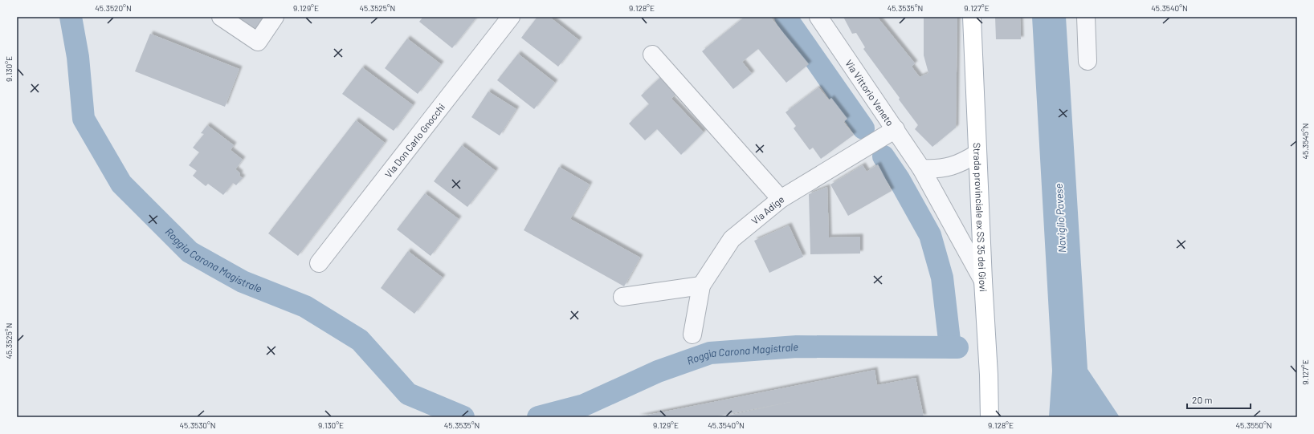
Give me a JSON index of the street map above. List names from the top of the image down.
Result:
{
  "streets": {
    "main road": ["Strada provinciale ex SS 35 dei Giovi"],
    "street": ["Via Vittorio Veneto", "Via Don Carlo Gnocchi", "Via Adige"]
  },
  "crossings": [
    ["Via Vittorio Veneto", "Via Adige"],
    ["Via Vittorio Veneto", "Strada provinciale ex SS 35 dei Giovi"]
  ],
  "water": ["Naviglio Pavese", "Roggia Carona Magistrale"],
  "scale_bar": "20 m",
  "coordinates": [
    "45.3520°N",
    "9.129°E",
    "45.3525°N",
    "9.128°E",
    "45.3535°N",
    "9.127°E",
    "45.3540°N",
    "9.130°E",
    "45.3545°N",
    "45.3530°N",
    "45.3550°N"
  ]
}
